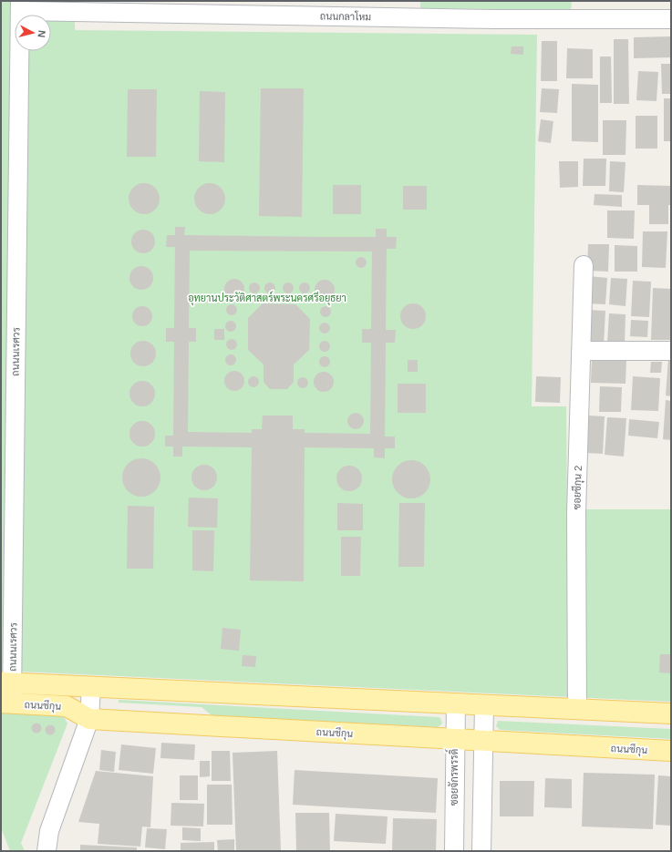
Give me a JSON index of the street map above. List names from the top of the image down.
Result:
{
  "streets": {
    "main road": ["ถนนชีกุน"],
    "street": [
      "ถนนกลาโหม",
      "ถนนนเรศวร",
      "ซอยชีกุน 2",
      "ซอยจักรพรรดิ์"
    ]
  },
  "crossings": [
    ["ถนนกลาโหม", "ถนนนเรศวร"],
    ["ถนนนเรศวร", "ถนนชีกุน"],
    ["ซอยชีกุน 2", "ถนนชีกุน"],
    ["ถนนชีกุน", "ซอยจักรพรรดิ์"]
  ],
  "parks": ["อุทยานประวัติศาสตร์พระนครศรีอยุธยา"],
  "north": "right"
}
